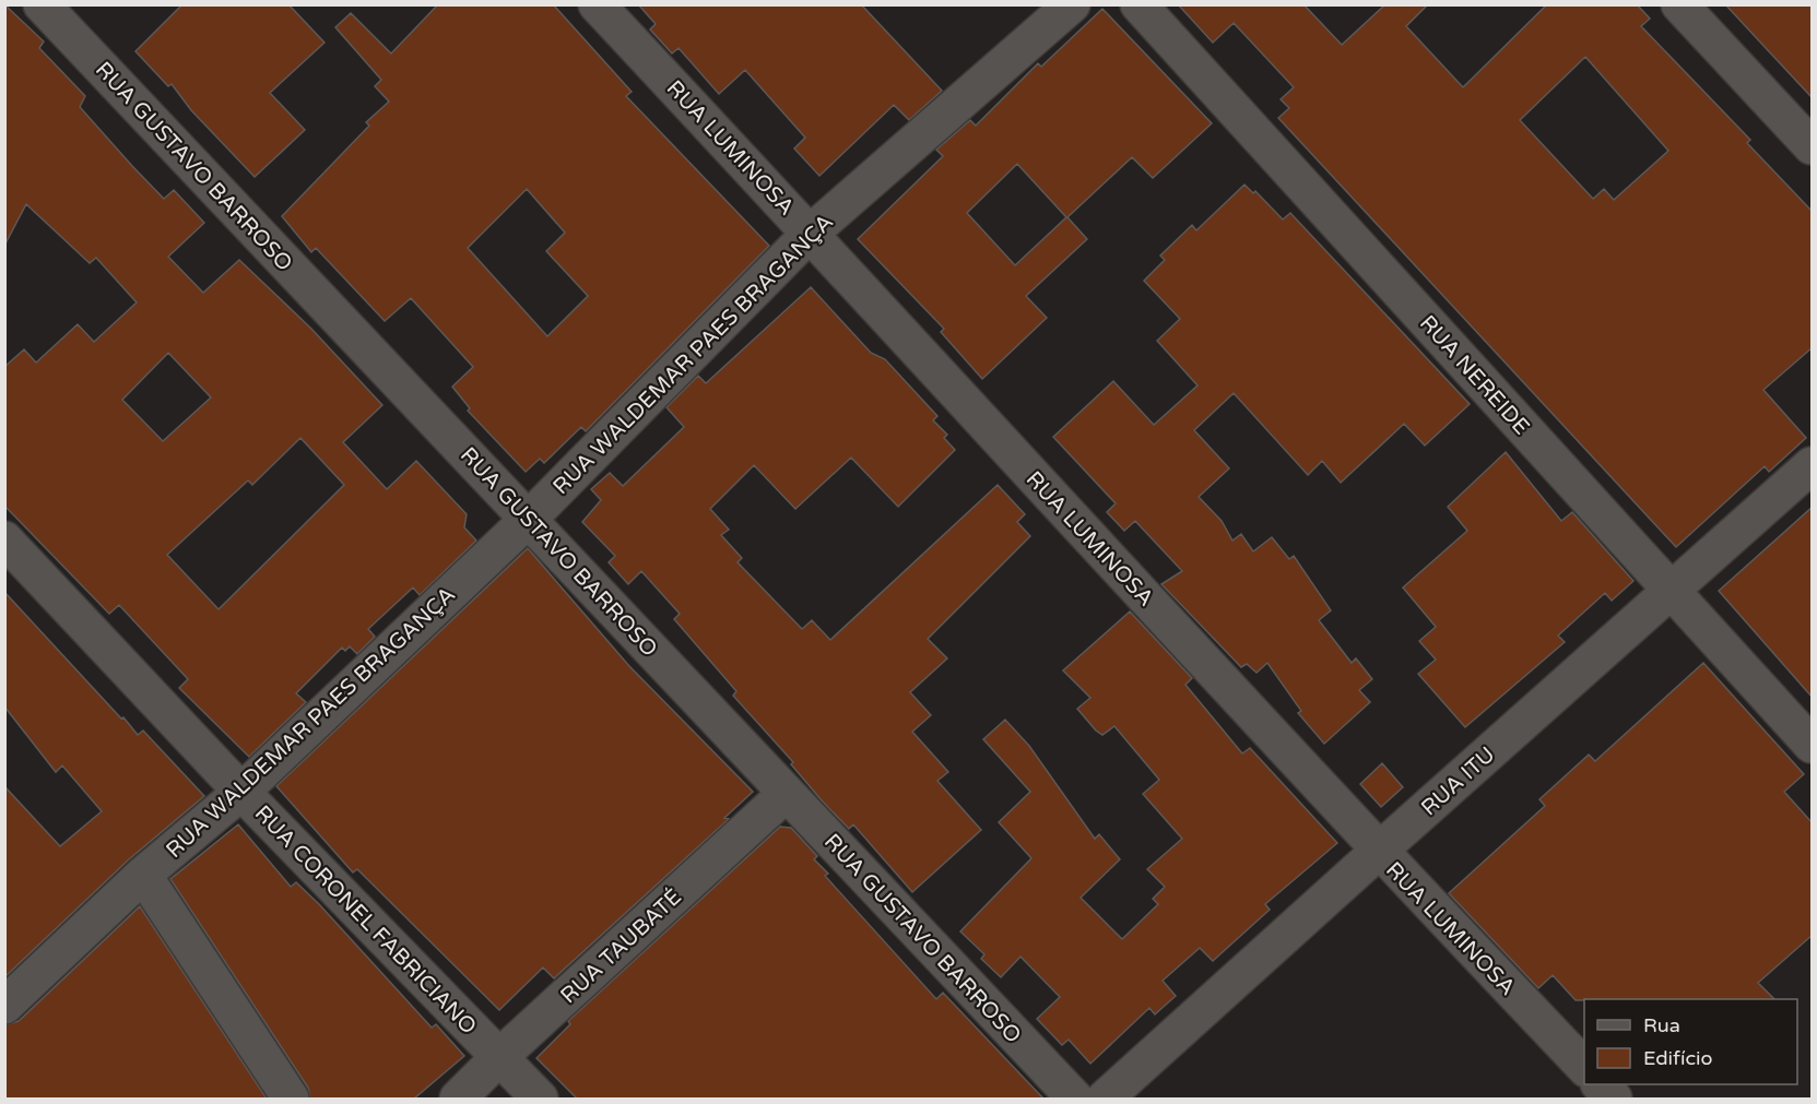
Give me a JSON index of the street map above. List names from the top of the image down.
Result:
{
  "streets": {
    "street": [
      "RUA LUMINOSA",
      "RUA GUSTAVO BARROSO",
      "RUA WALDEMAR PAES BRAGANÇA",
      "RUA NEREIDE",
      "RUA ITU",
      "RUA CORONEL FABRICIANO",
      "RUA TAUBATÉ"
    ]
  },
  "crossings": [
    ["RUA LUMINOSA", "RUA WALDEMAR PAES BRAGANÇA"],
    ["RUA LUMINOSA", "RUA ITU"],
    ["RUA GUSTAVO BARROSO", "RUA WALDEMAR PAES BRAGANÇA"],
    ["RUA GUSTAVO BARROSO", "RUA TAUBATÉ"],
    ["RUA WALDEMAR PAES BRAGANÇA", "RUA CORONEL FABRICIANO"],
    ["RUA NEREIDE", "RUA ITU"],
    ["RUA CORONEL FABRICIANO", "RUA TAUBATÉ"]
  ],
  "legend": ["Rua", "Edifício"]
}
